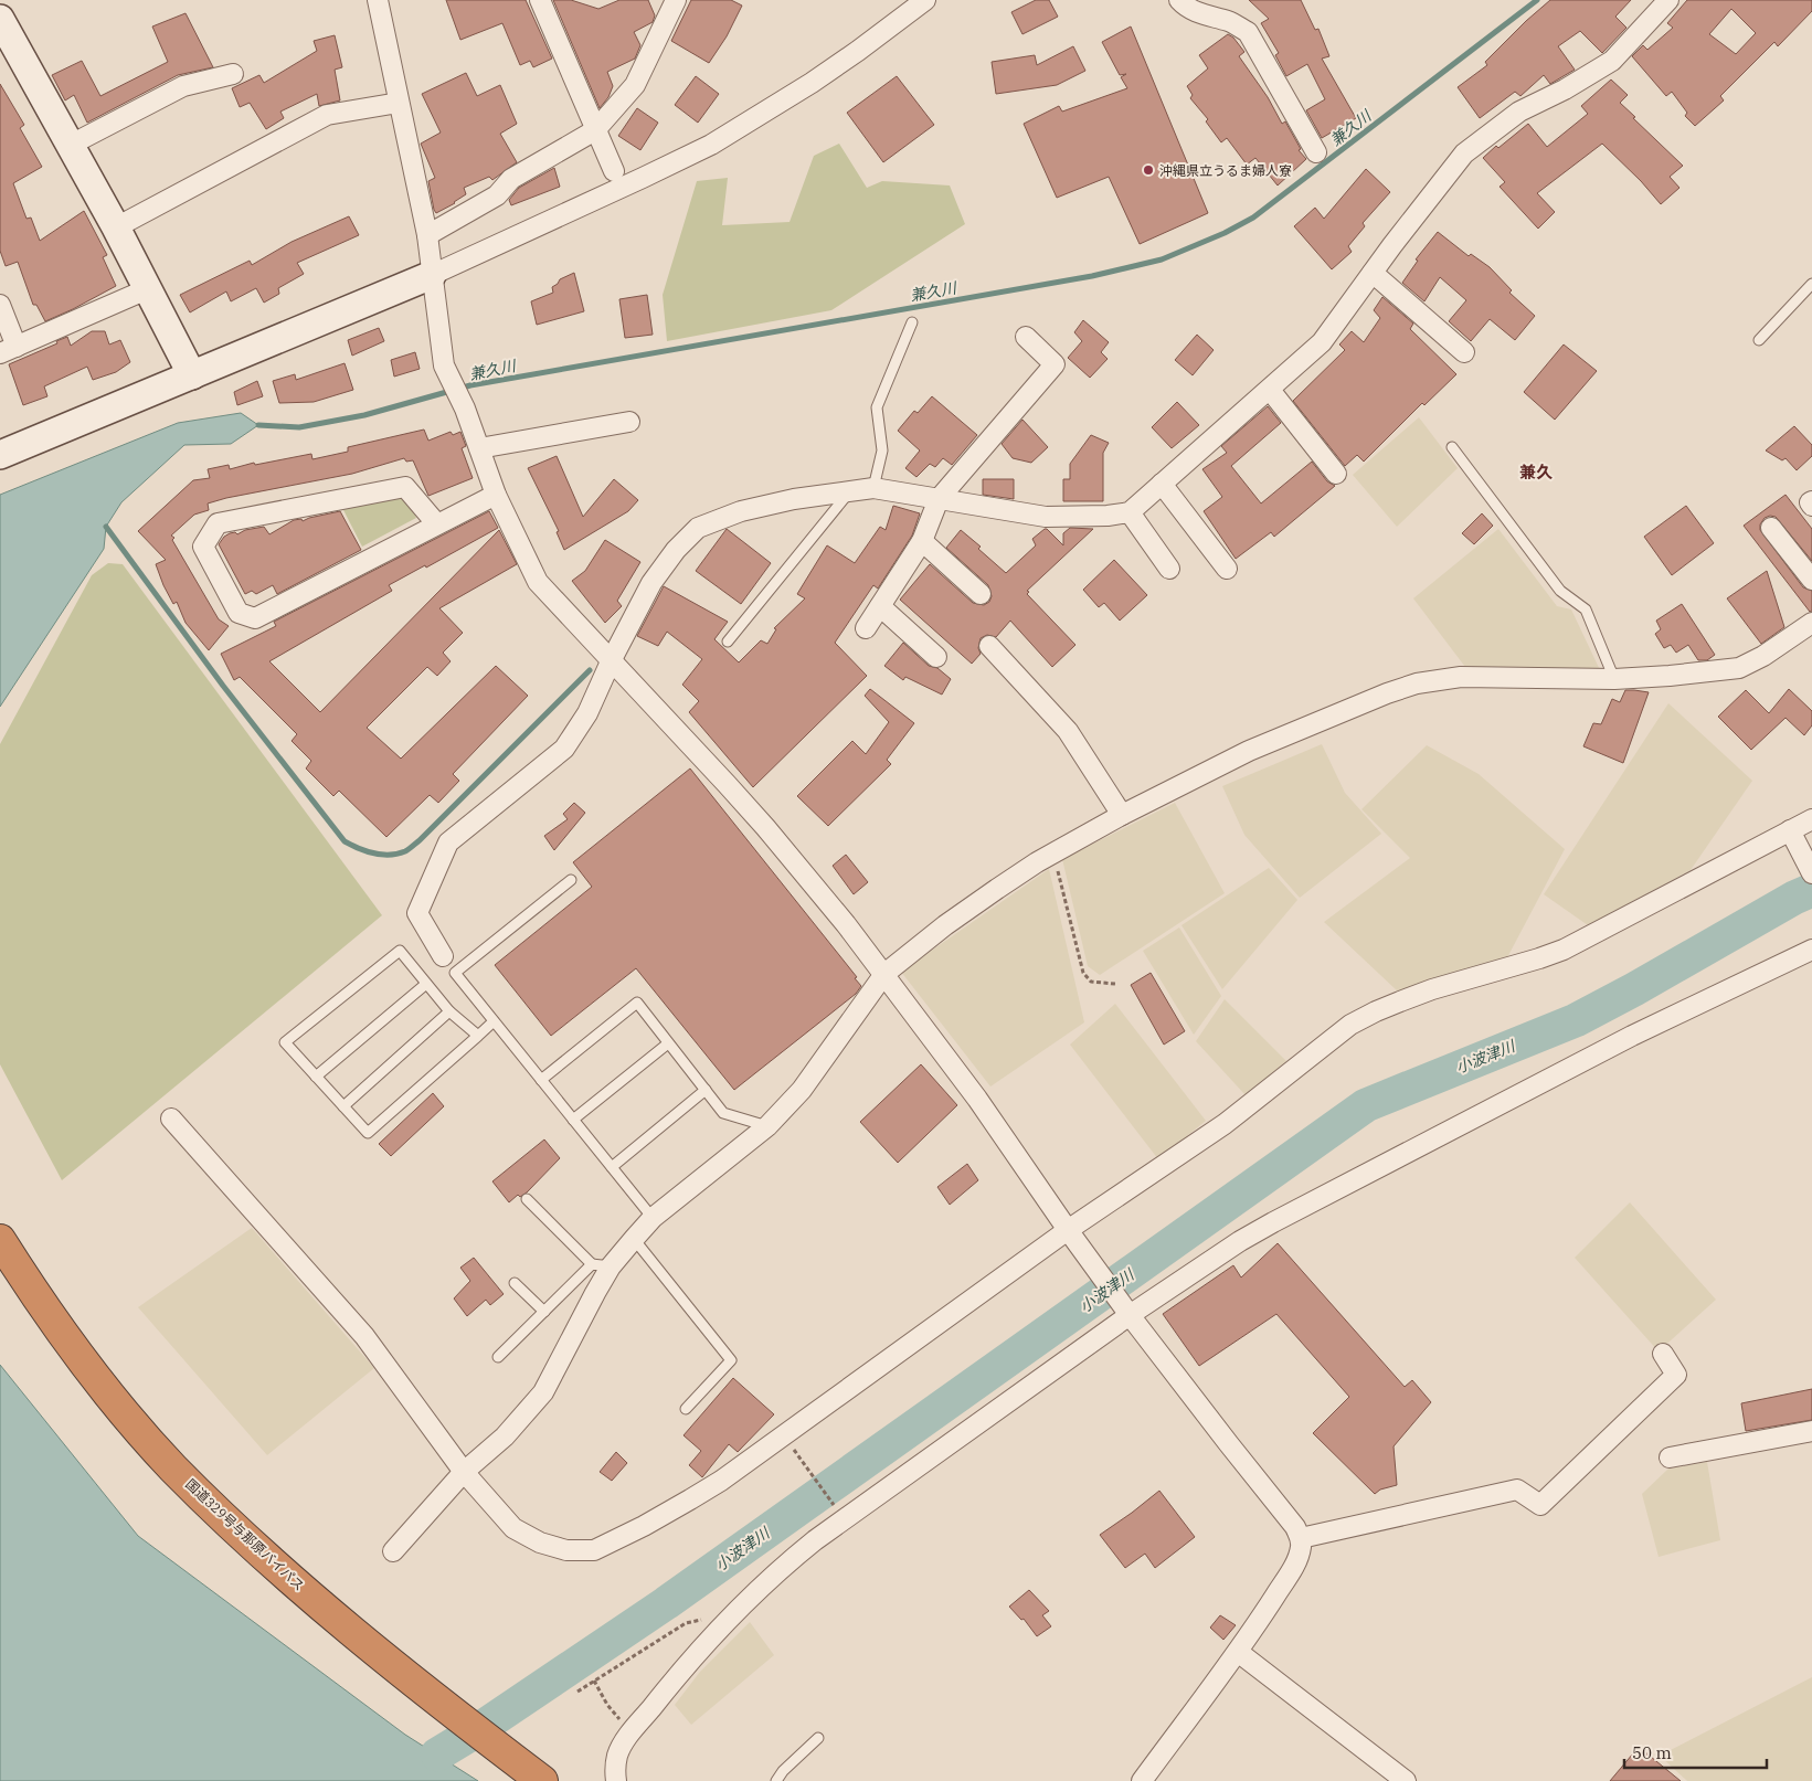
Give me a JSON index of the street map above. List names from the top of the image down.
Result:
{
  "streets": {
    "highway": ["国道329号与那原バイパス"]
  },
  "districts": ["兼久"],
  "water": ["兼久川", "小波津川"],
  "places": ["沖縄県立うるま婦人寮"],
  "scale_bar": "50 m"
}
